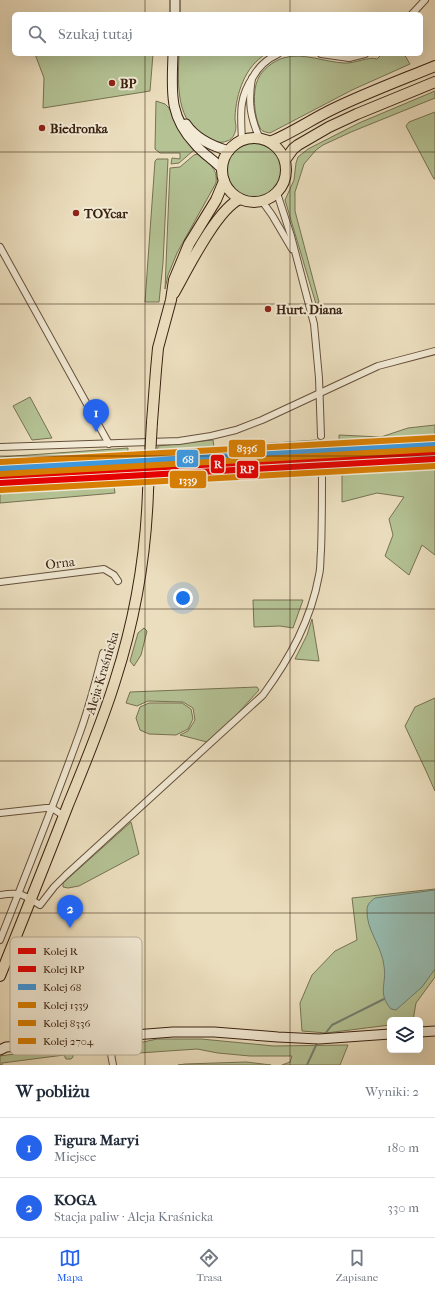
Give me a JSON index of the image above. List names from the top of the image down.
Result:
{
  "streets": {
    "main road": ["Aleja Kraśnicka"],
    "street": ["Orna"]
  },
  "places": [
    "BP",
    "Biedronka",
    "TOYcar",
    "Hurt. Diana"
  ],
  "lines": [
    "rail line 8336",
    "rail line 68",
    "rail line 2704",
    "rail line R",
    "rail line RP",
    "rail line 1339"
  ],
  "legend": [
    "Kolej R",
    "Kolej RP",
    "Kolej 68",
    "Kolej 1339",
    "Kolej 8336",
    "Kolej 2704"
  ],
  "page": {
    "search": "Szukaj tutaj",
    "pins": ["1", "2"],
    "heading": ["W pobliżu", "Wyniki: 2"],
    "list": [
      {
        "mark": "1",
        "name": "Figura Maryi",
        "note": "Miejsce",
        "value": "180 m"
      },
      {
        "mark": "2",
        "name": "KOGA",
        "note": "Stacja paliw · Aleja Kraśnicka",
        "value": "330 m"
      }
    ],
    "nav": ["Mapa", "Trasa", "Zapisane"]
  }
}
